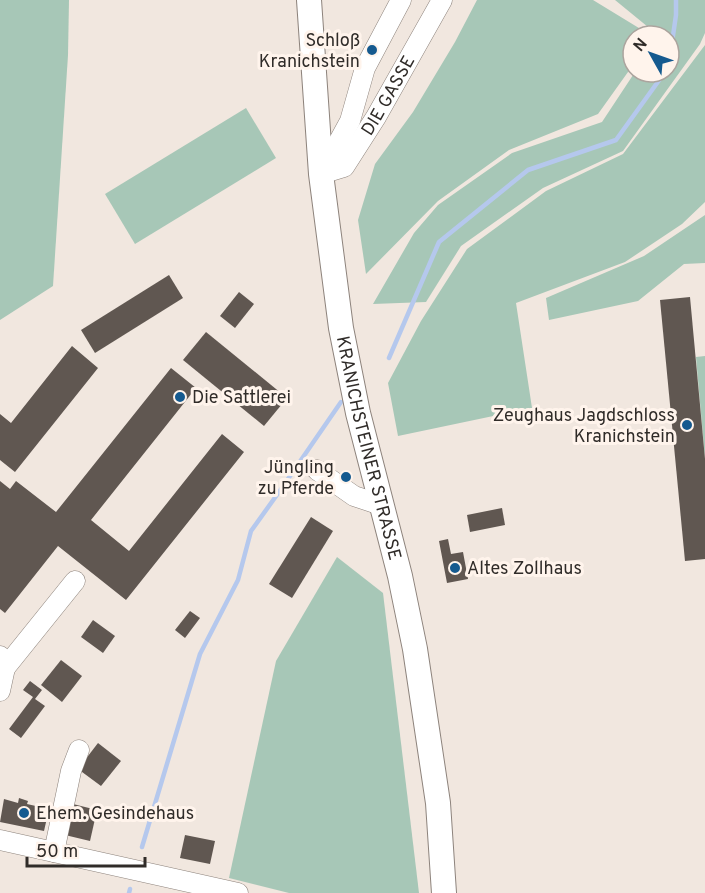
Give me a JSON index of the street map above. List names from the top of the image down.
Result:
{
  "streets": {
    "main road": ["KRANICHSTEINER STRASSE"],
    "street": ["DIE GASSE"]
  },
  "crossings": [
    ["DIE GASSE", "KRANICHSTEINER STRASSE"]
  ],
  "places": [
    "Schloß Kranichstein",
    "Die Sattlerei",
    "Zeughaus Jagdschloss Kranichstein",
    "Jüngling zu Pferde",
    "Altes Zollhaus",
    "Ehem. Gesindehaus"
  ],
  "scale_bar": "50 m",
  "north": "top left"
}
